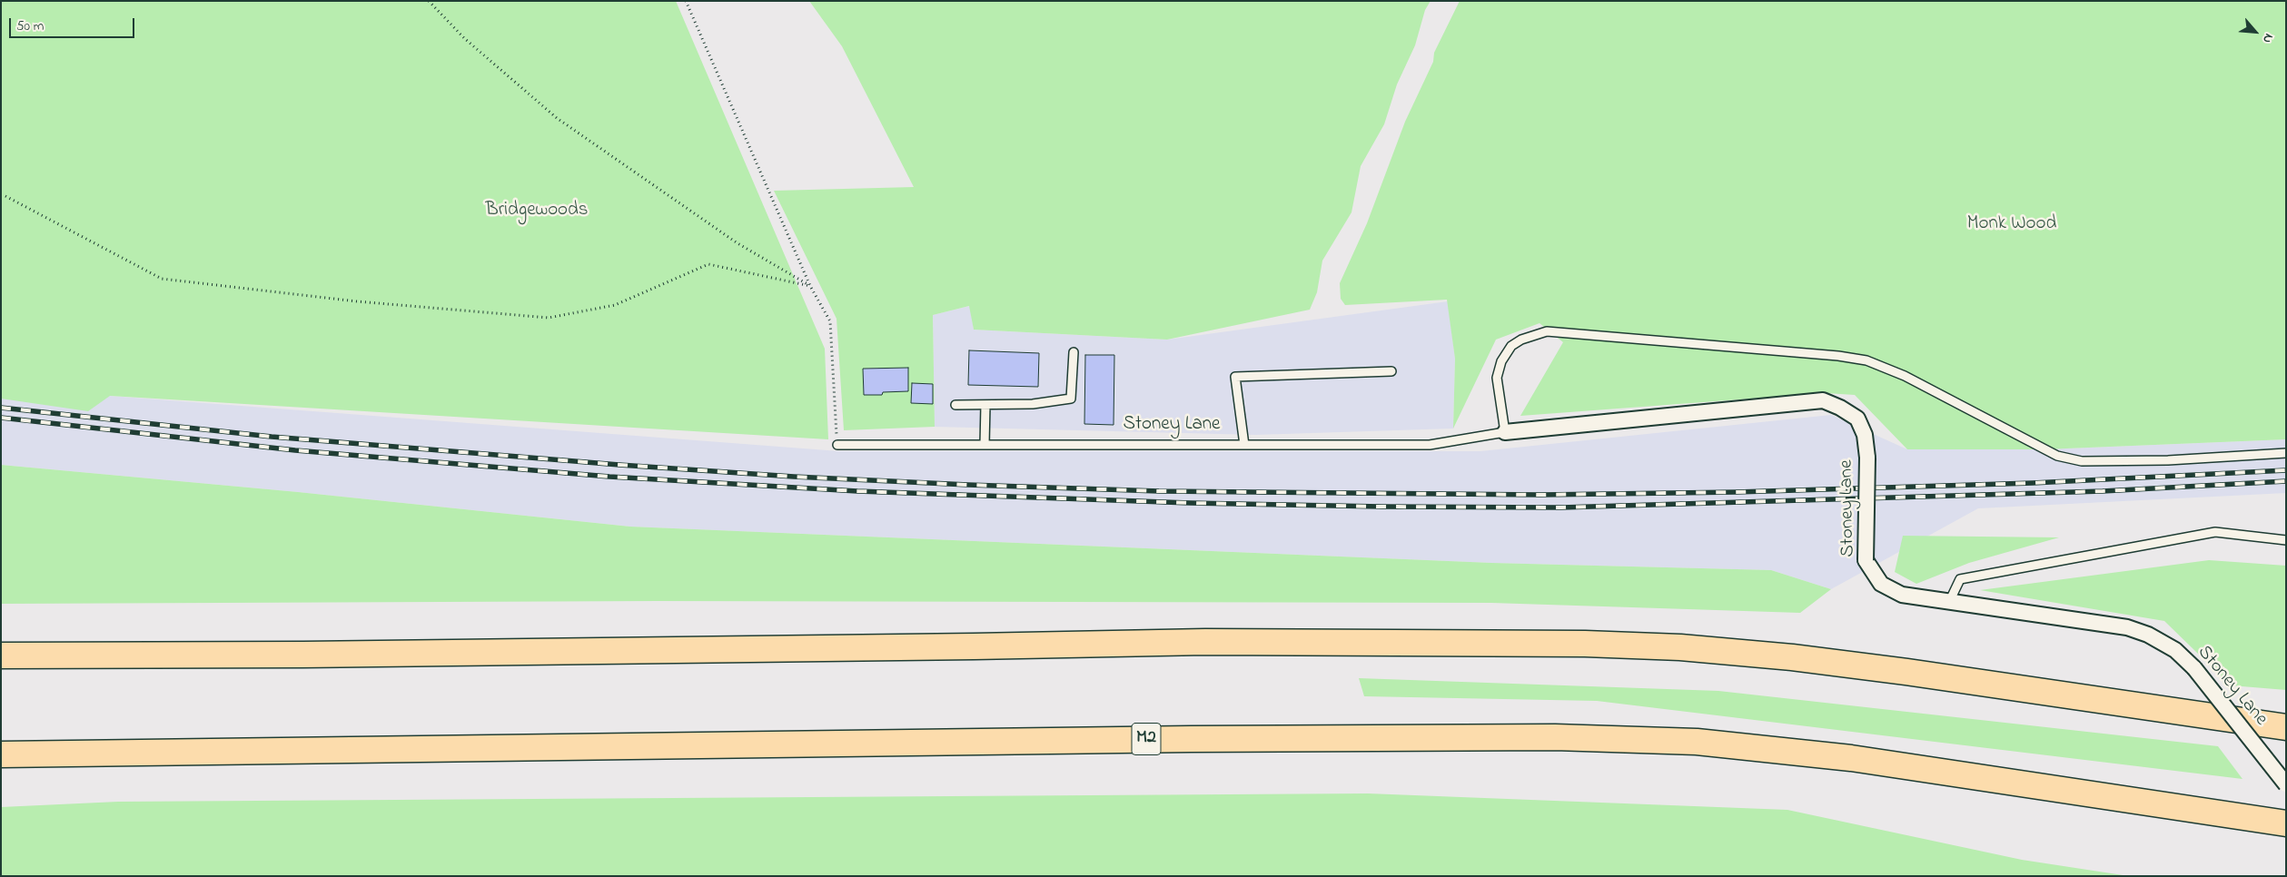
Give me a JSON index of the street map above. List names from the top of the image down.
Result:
{
  "streets": {
    "highway": ["M2"],
    "street": ["Stoney Lane"]
  },
  "parks": ["Bridgewoods", "Monk Wood"],
  "scale_bar": "50 m",
  "north": "bottom right"
}
